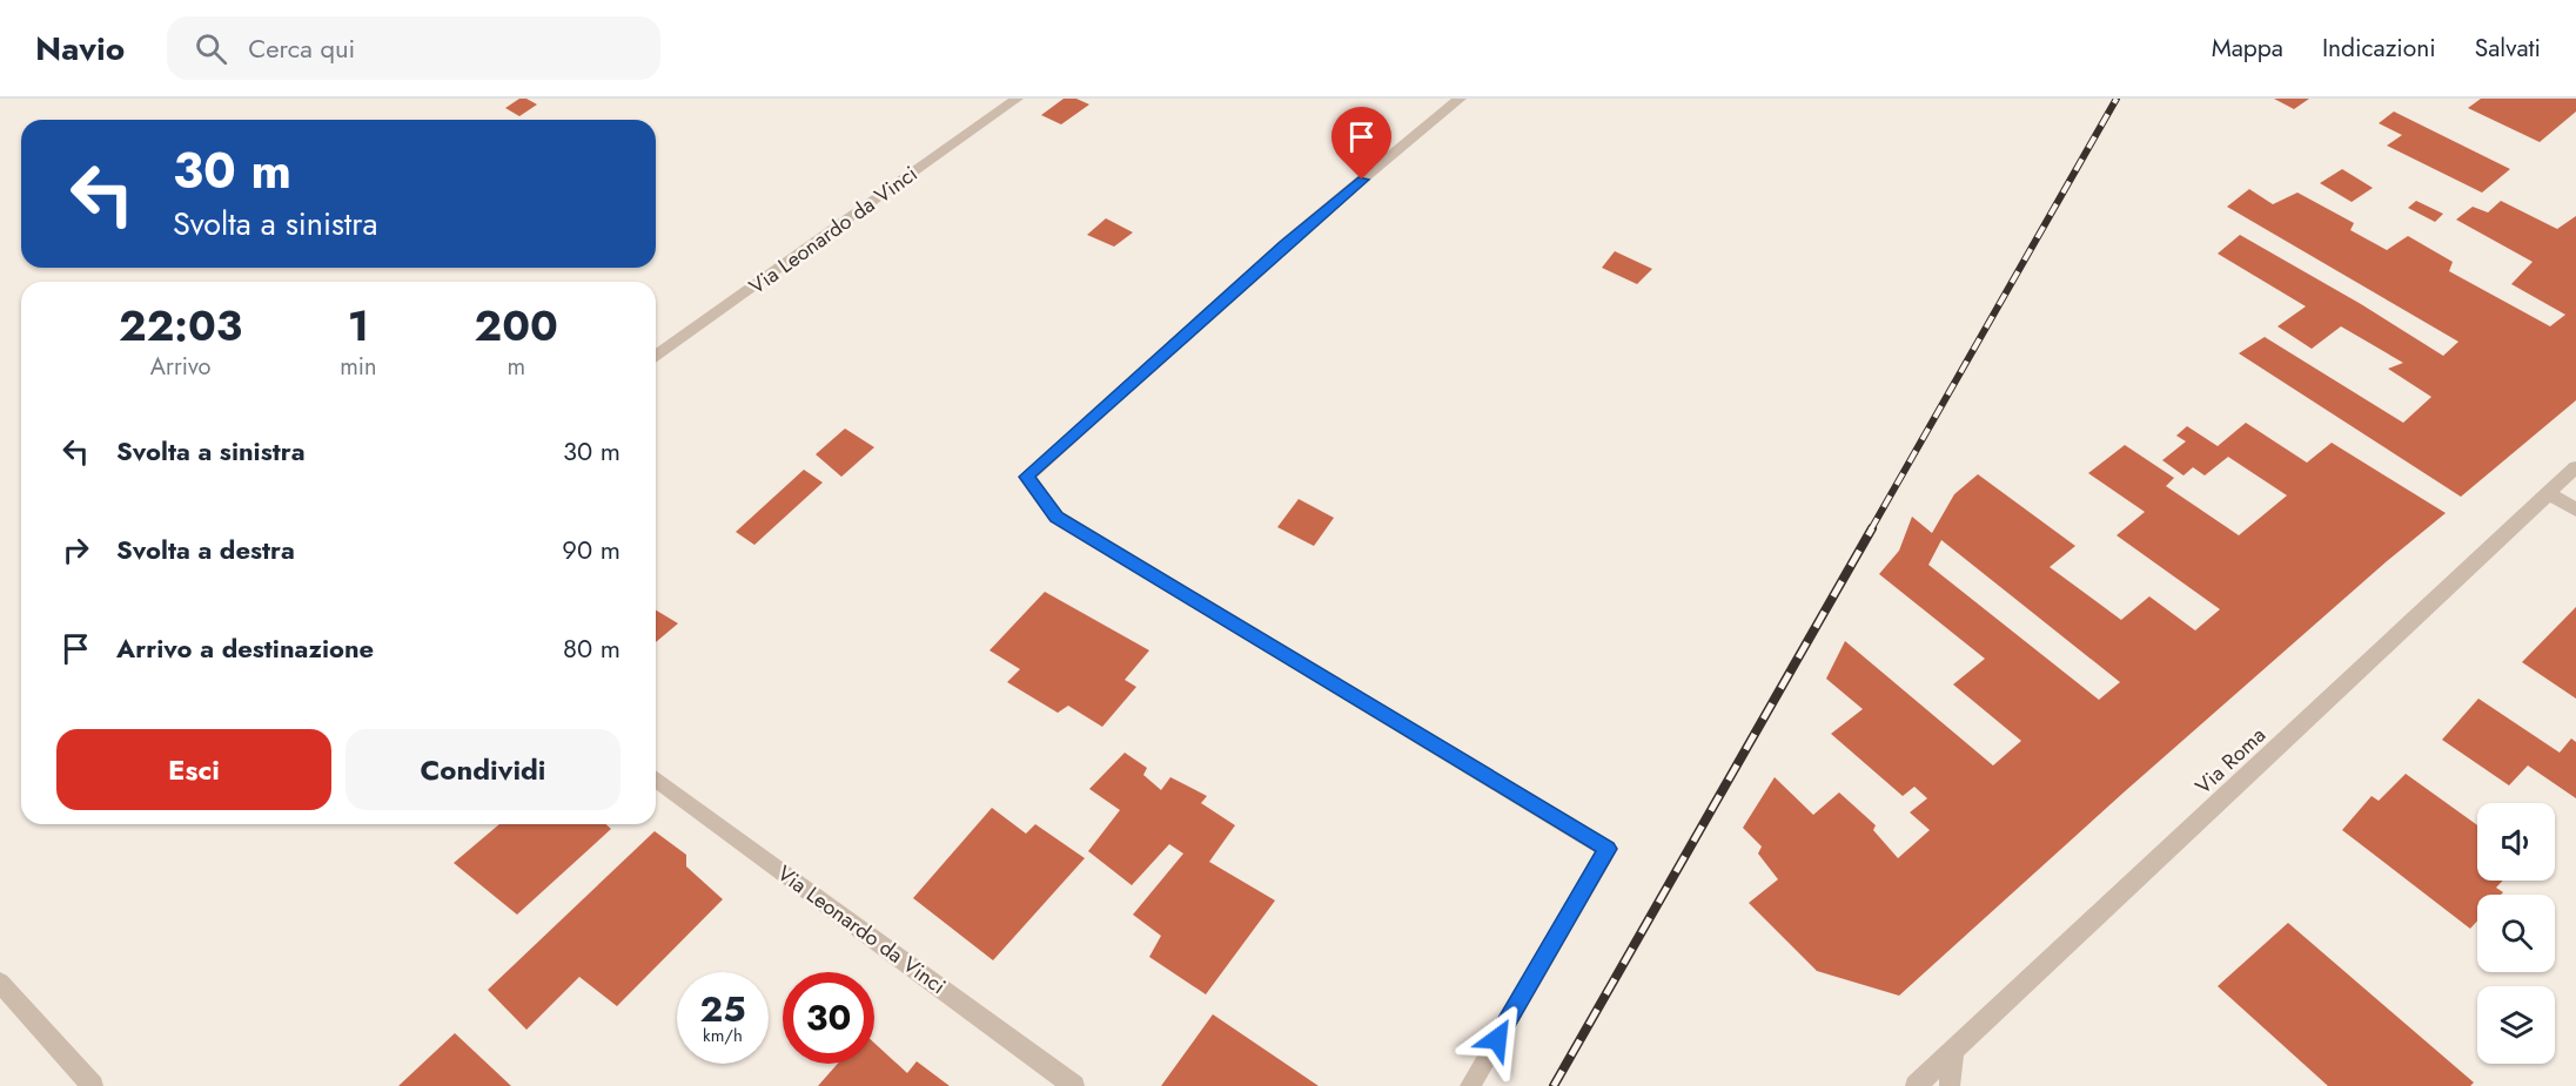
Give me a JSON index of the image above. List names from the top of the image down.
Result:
{
  "streets": {
    "street": ["Via Leonardo da Vinci", "Via Roma"]
  },
  "page": {
    "header": "Navio",
    "search": "Cerca qui",
    "nav": ["Mappa", "Indicazioni", "Salvati"],
    "turn": ["30 m", "Svolta a sinistra"],
    "eta": [
      "22:03",
      "Arrivo",
      "1",
      "min",
      "200",
      "m"
    ],
    "list": [
      {
        "name": "Svolta a sinistra",
        "value": "30 m"
      },
      {
        "name": "Svolta a destra",
        "value": "90 m"
      },
      {
        "name": "Arrivo a destinazione",
        "value": "80 m"
      }
    ],
    "buttons": ["Esci", "Condividi"],
    "speed": "25 km/h",
    "limit": "30"
  }
}
